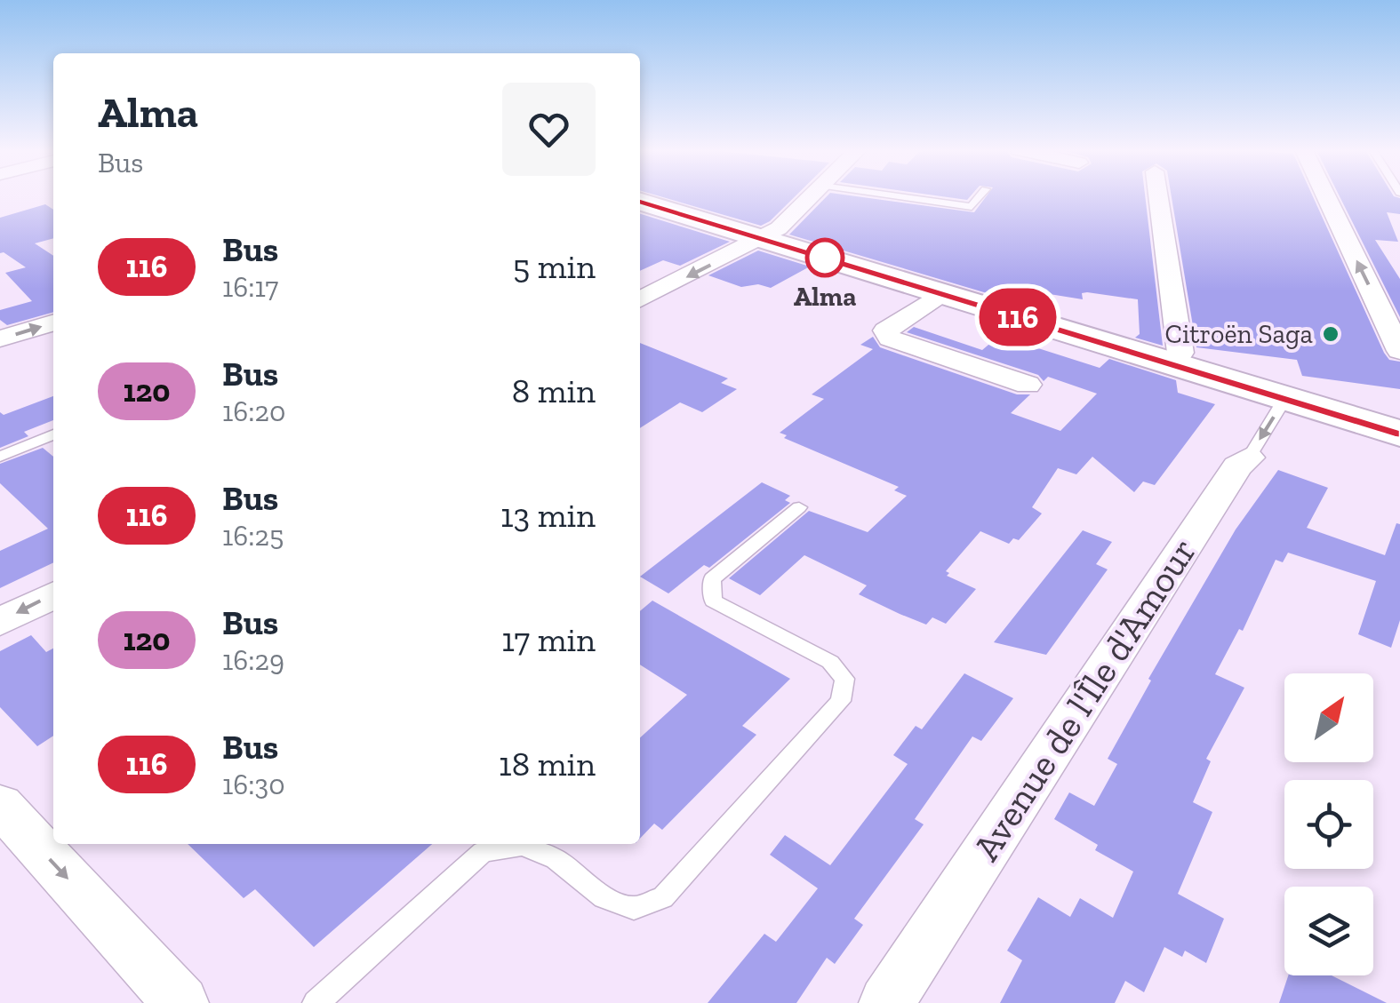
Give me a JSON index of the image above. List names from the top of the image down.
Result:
{
  "streets": {
    "street": ["Avenue de l'Île d'Amour"]
  },
  "places": ["Alma", "Citroën Saga"],
  "lines": ["bus line 116"],
  "north": "top right",
  "page": {
    "on_map": "116",
    "heading": ["Alma", "Bus"],
    "list": [
      {
        "mark": "116",
        "name": "Bus",
        "note": "16:17",
        "value": "5 min"
      },
      {
        "mark": "120",
        "name": "Bus",
        "note": "16:20",
        "value": "8 min"
      },
      {
        "mark": "116",
        "name": "Bus",
        "note": "16:25",
        "value": "13 min"
      },
      {
        "mark": "120",
        "name": "Bus",
        "note": "16:29",
        "value": "17 min"
      },
      {
        "mark": "116",
        "name": "Bus",
        "note": "16:30",
        "value": "18 min"
      }
    ]
  }
}
